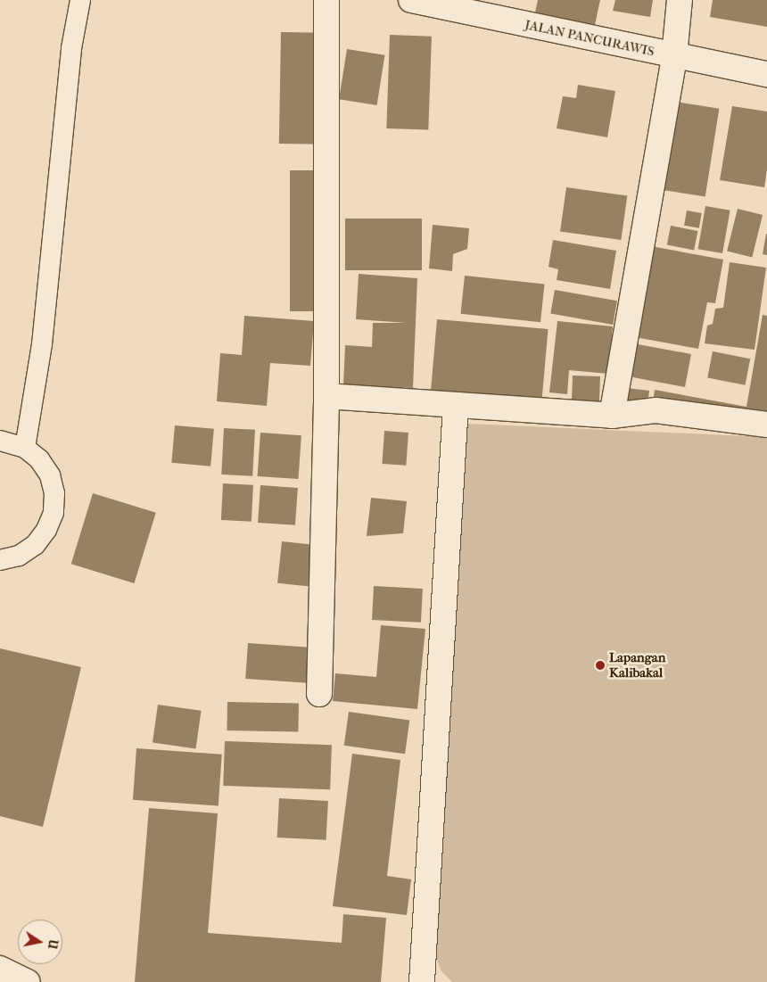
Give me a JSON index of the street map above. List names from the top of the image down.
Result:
{
  "streets": {
    "street": ["JALAN PANCURAWIS"]
  },
  "places": ["Lapangan Kalibakal"],
  "north": "right"
}
